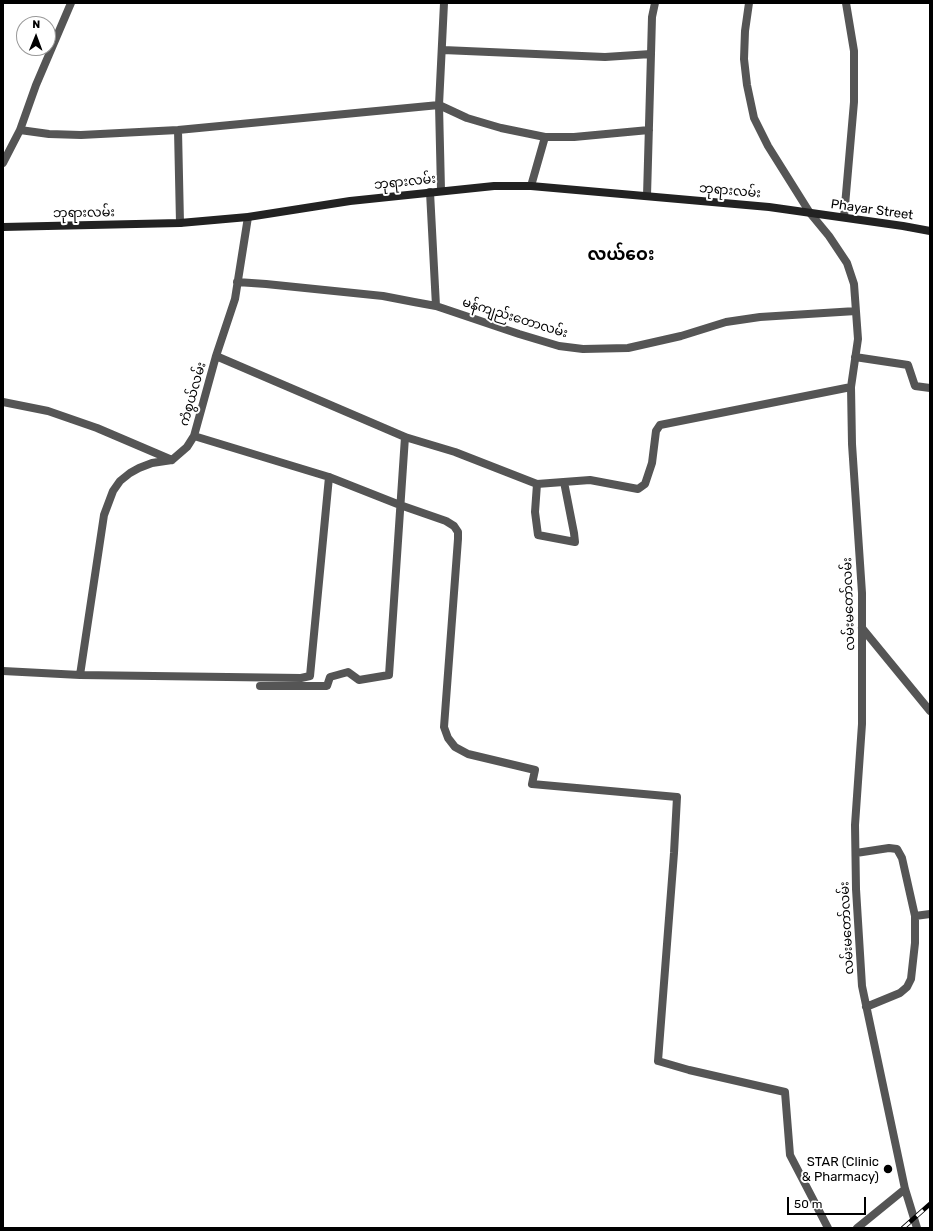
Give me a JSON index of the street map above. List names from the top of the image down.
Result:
{
  "streets": {
    "street": [
      "ဘုရားလမ်း",
      "Phayar Street",
      "မန်ကျည်းတောလမ်း",
      "ကံစွယ်လမ်း",
      "လမ်းမတော်လမ်း"
    ]
  },
  "crossings": [
    ["ဘုရားလမ်း", "Phayar Street"],
    ["ဘုရားလမ်း", "ကံစွယ်လမ်း"],
    ["ဘုရားလမ်း", "လမ်းမတော်လမ်း"],
    ["Phayar Street", "လမ်းမတော်လမ်း"],
    ["မန်ကျည်းတောလမ်း", "ကံစွယ်လမ်း"],
    ["မန်ကျည်းတောလမ်း", "လမ်းမတော်လမ်း"]
  ],
  "districts": ["လယ်ဝေး"],
  "places": ["STAR (Clinic & Pharmacy)"],
  "scale_bar": "50 m",
  "north": "top"
}
